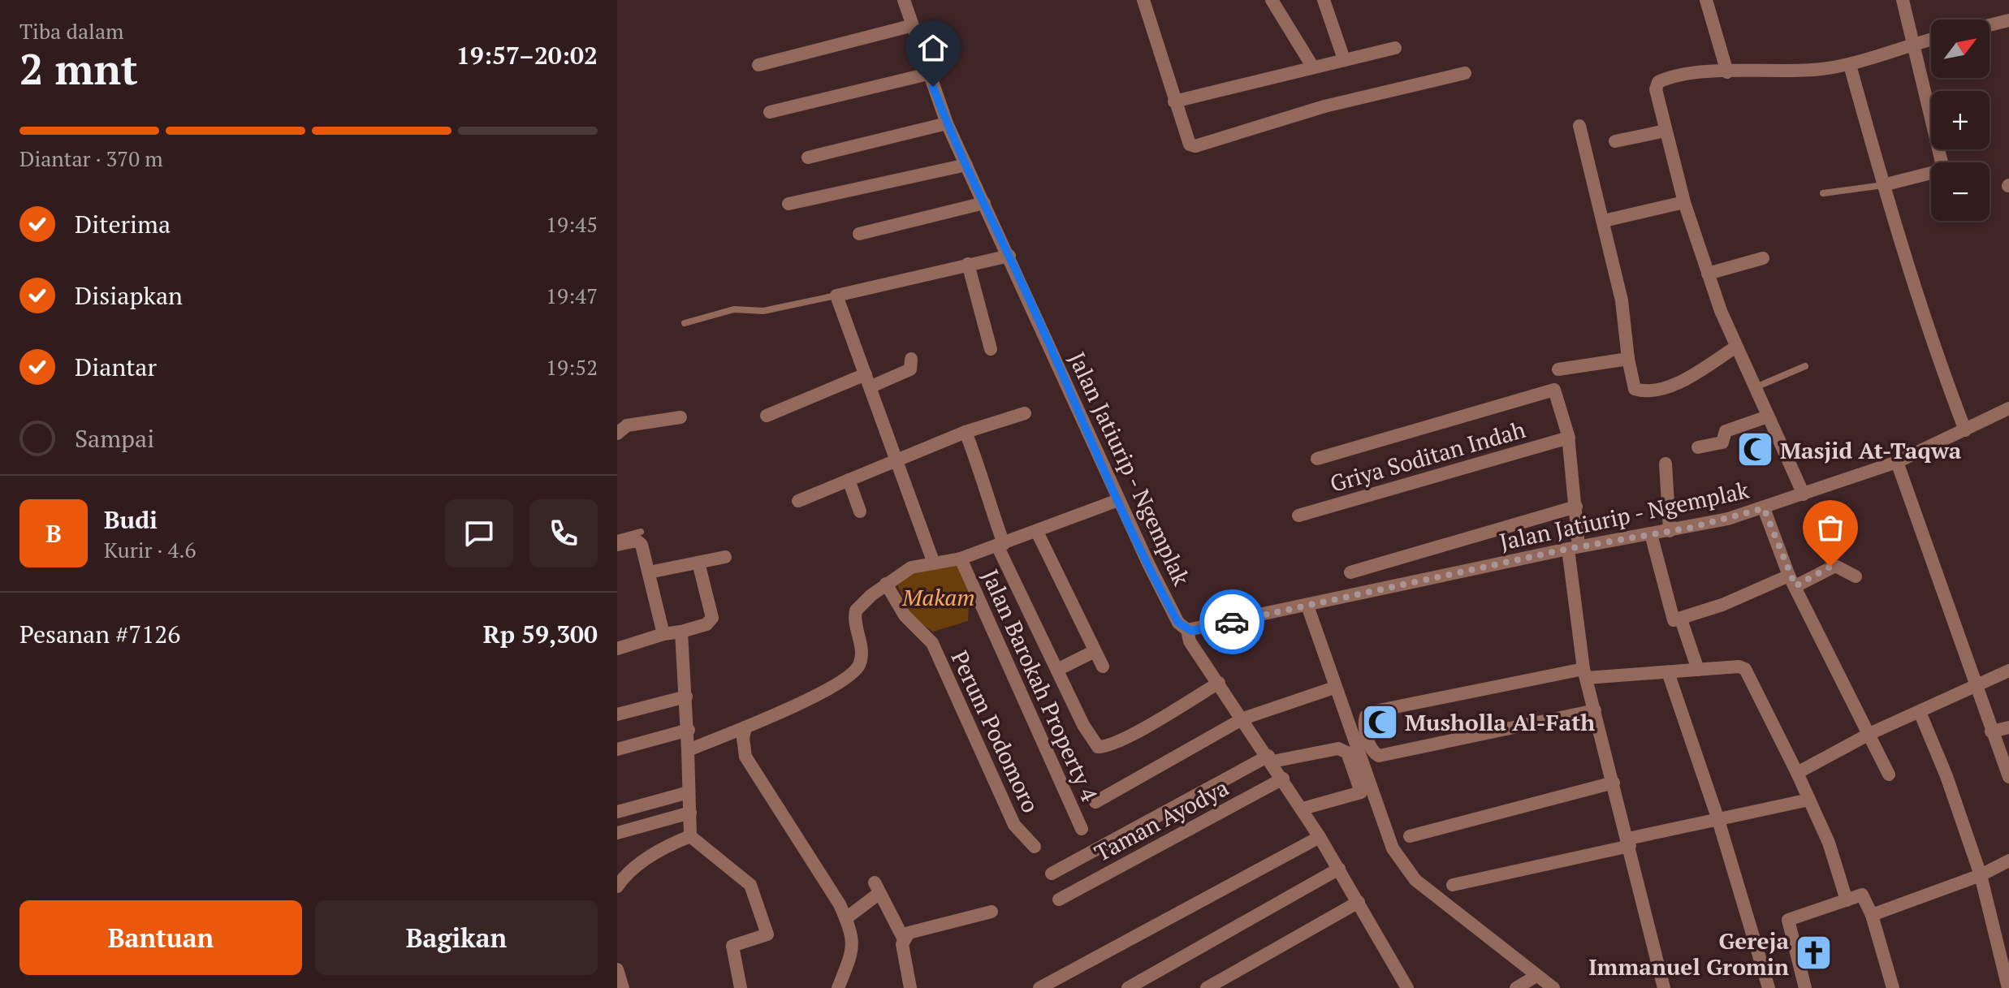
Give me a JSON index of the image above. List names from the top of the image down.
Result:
{
  "streets": {
    "street": [
      "Griya Soditan Indah",
      "Jalan Jatiurip - Ngemplak",
      "Jalan Barokah Property 4",
      "Perum Podomoro",
      "Taman Ayodya"
    ]
  },
  "parks": ["Makam"],
  "places": {
    "mosque": ["Masjid At-Taqwa", "Musholla Al-Fath"],
    "church": ["Gereja Immanuel Gromin"]
  },
  "north": "top right",
  "page": {
    "heading": ["2 mnt", "Tiba dalam", "19:57–20:02"],
    "panel": [
      "Budi",
      "Kurir · 4.6",
      "Pesanan #7126",
      "Rp 59,300"
    ],
    "map_buttons": ["+", "−"],
    "bar": "Diantar · 370 m",
    "list": [
      ["Diterima", "19:45"],
      ["Disiapkan", "19:47"],
      ["Diantar", "19:52"],
      "Sampai"
    ],
    "round": "B",
    "buttons": ["Bantuan", "Bagikan"]
  }
}
